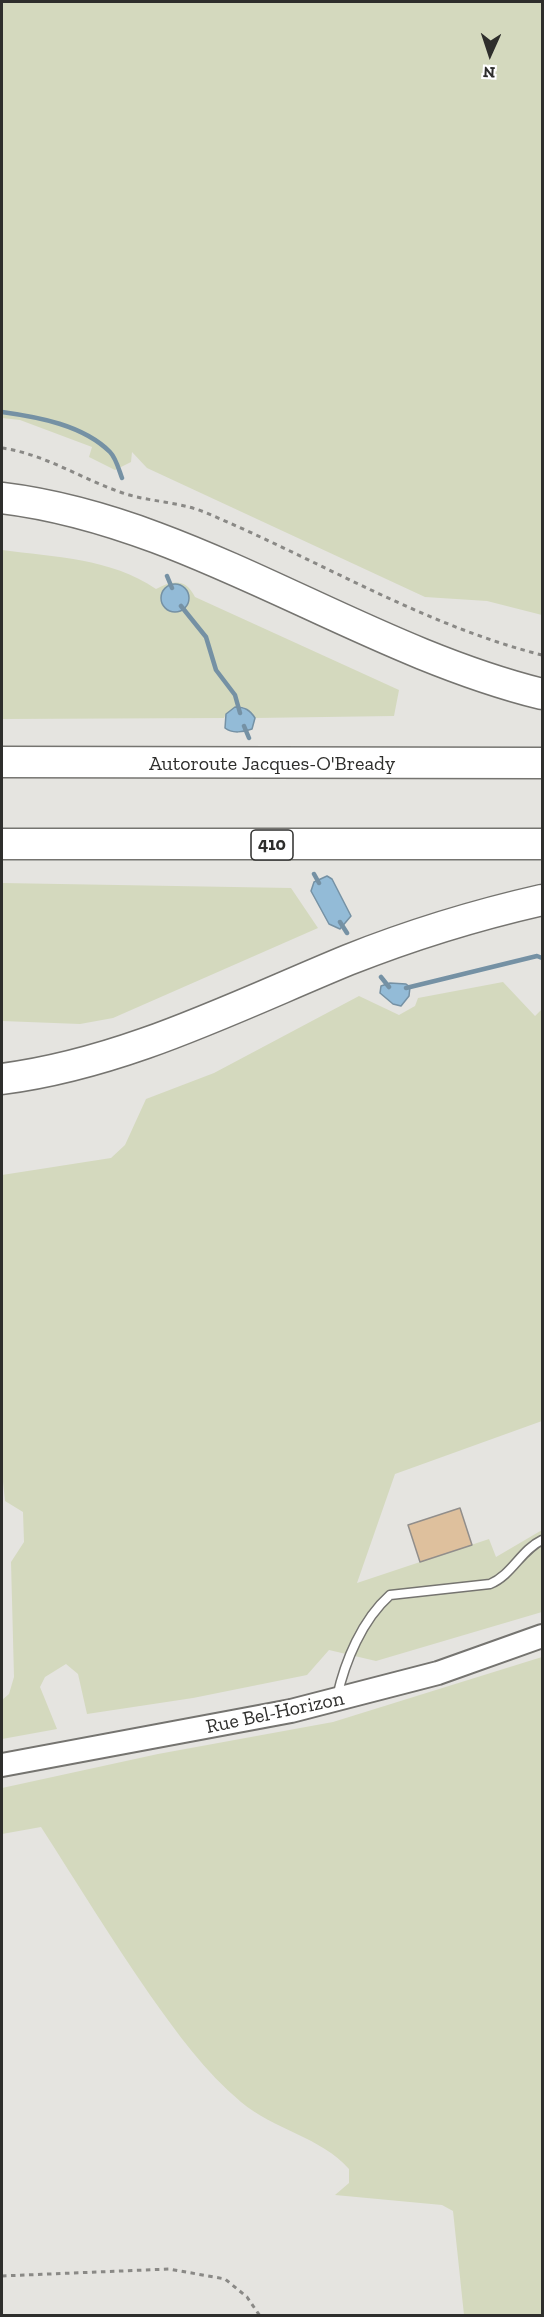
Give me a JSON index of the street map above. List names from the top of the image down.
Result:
{
  "streets": {
    "highway": ["Autoroute Jacques-O'Bready", "410"],
    "street": ["Rue Bel-Horizon"]
  },
  "north": "bottom"
}
